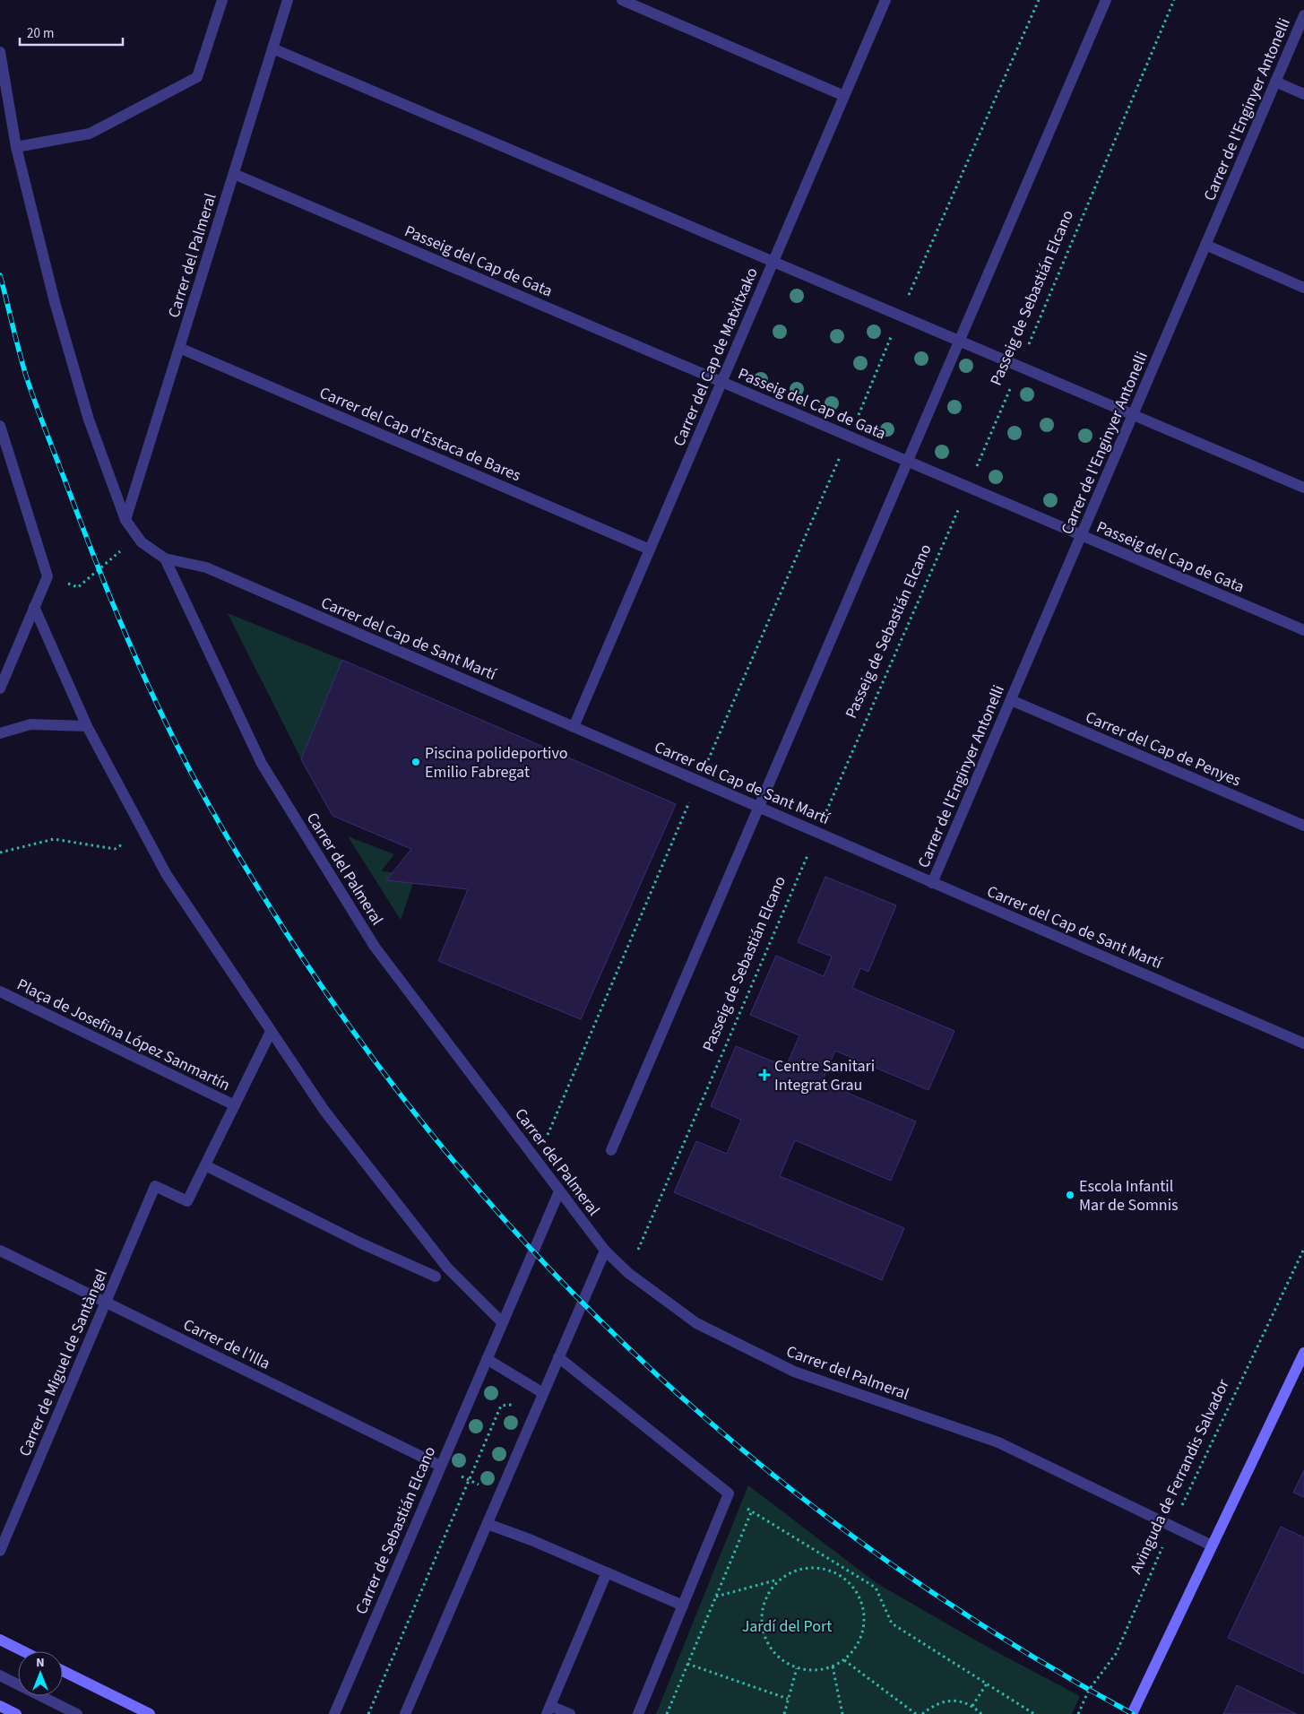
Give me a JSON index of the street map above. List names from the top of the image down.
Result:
{
  "streets": {
    "street": [
      "Carrer de l'Enginyer Antonelli",
      "Carrer del Palmeral",
      "Passeig del Cap de Gata",
      "Carrer del Cap de Matxitxako",
      "Carrer del Cap d'Estaca de Bares",
      "Carrer del Cap de Sant Martí",
      "Carrer del Cap de Penyes",
      "Plaça de Josefina López Sanmartín",
      "Carrer de l'Illa",
      "Carrer de Miguel de Santàngel",
      "Carrer de Sebastián Elcano"
    ],
    "path": ["Passeig de Sebastián Elcano", "Avinguda de Ferrandis Salvador"]
  },
  "crossings": [
    ["Carrer de l'Enginyer Antonelli", "Passeig del Cap de Gata"],
    ["Carrer de l'Enginyer Antonelli", "Carrer del Cap de Sant Martí"],
    ["Carrer de l'Enginyer Antonelli", "Carrer del Cap de Penyes"],
    ["Carrer del Palmeral", "Passeig del Cap de Gata"],
    ["Carrer del Palmeral", "Passeig de Sebastián Elcano"],
    ["Carrer del Palmeral", "Carrer del Cap d'Estaca de Bares"],
    ["Carrer del Palmeral", "Carrer del Cap de Sant Martí"],
    ["Carrer del Palmeral", "Avinguda de Ferrandis Salvador"],
    ["Carrer del Palmeral", "Carrer de Sebastián Elcano"],
    ["Passeig del Cap de Gata", "Passeig de Sebastián Elcano"],
    ["Passeig del Cap de Gata", "Carrer del Cap de Matxitxako"],
    ["Passeig de Sebastián Elcano", "Carrer del Cap de Sant Martí"],
    ["Carrer del Cap de Matxitxako", "Carrer del Cap d'Estaca de Bares"],
    ["Carrer del Cap de Matxitxako", "Carrer del Cap de Sant Martí"],
    ["Plaça de Josefina López Sanmartín", "Carrer de Miguel de Santàngel"],
    ["Carrer de l'Illa", "Carrer de Miguel de Santàngel"],
    ["Carrer de l'Illa", "Carrer de Sebastián Elcano"]
  ],
  "parks": ["Jardí del Port"],
  "places": {
    "other": ["Piscina polideportivo Emilio Fabregat", "Escola Infantil Mar de Somnis"],
    "health": ["Centre Sanitari Integrat Grau"]
  },
  "scale_bar": "20 m",
  "north": "top"
}
